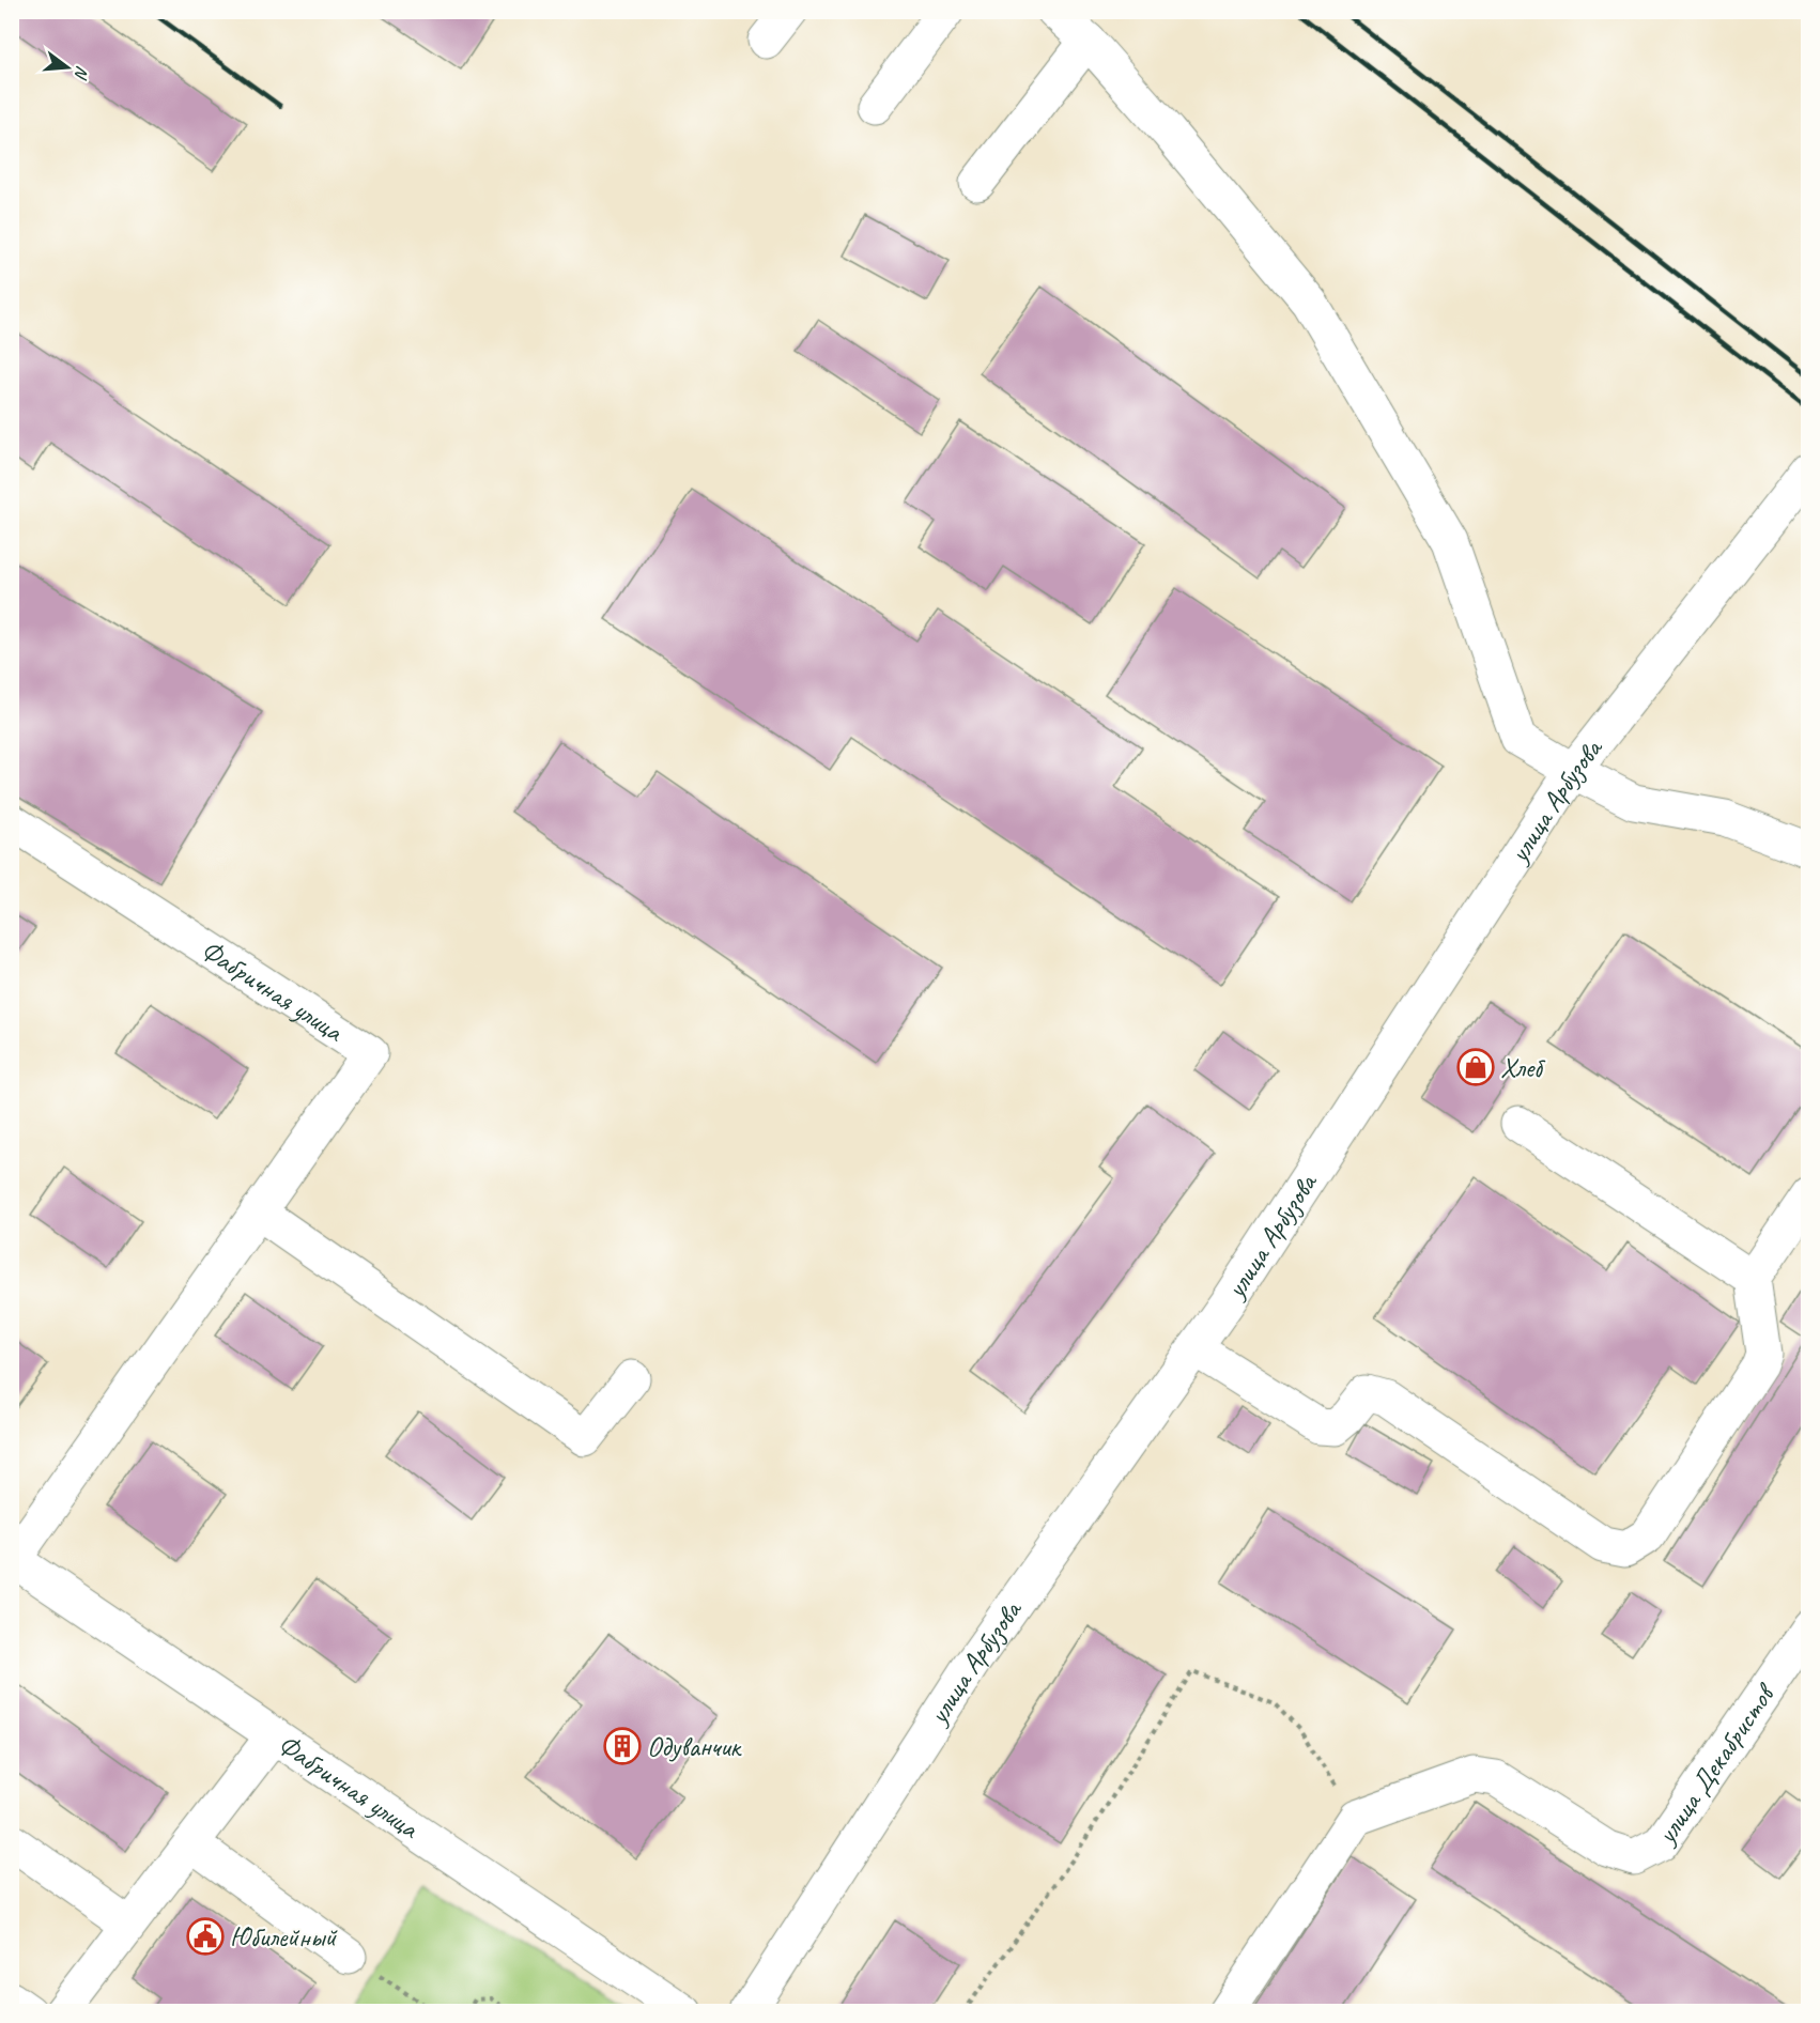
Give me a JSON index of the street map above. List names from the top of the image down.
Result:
{
  "streets": {
    "street": ["улица Арбузова", "Фабричная улица", "улица Декабристов"]
  },
  "places": {
    "shop": ["Хлеб"],
    "building": ["Одуванчик"],
    "public building": ["Юбилейный"]
  },
  "north": "right"
}
